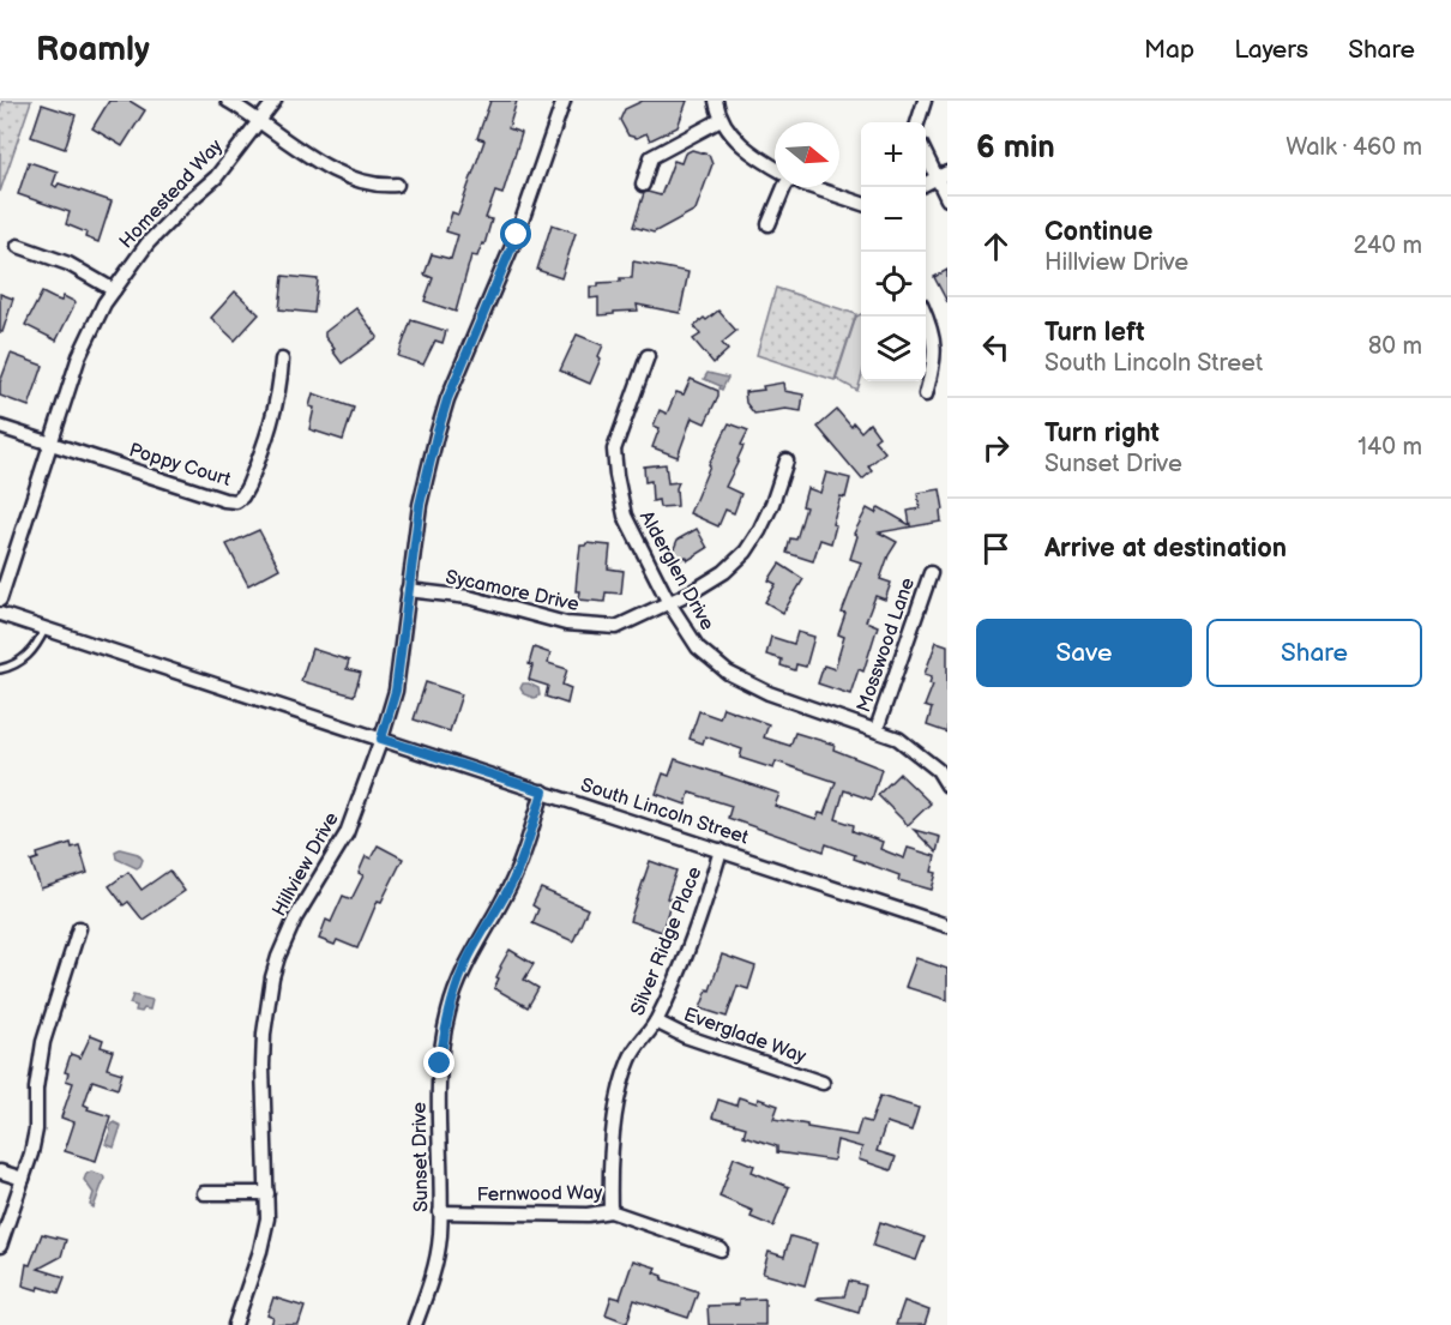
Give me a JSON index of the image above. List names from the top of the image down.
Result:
{
  "streets": {
    "street": [
      "Homestead Way",
      "Poppy Court",
      "Alderglen Drive",
      "Sycamore Drive",
      "Mosswood Lane",
      "South Lincoln Street",
      "Hillview Drive",
      "Silver Ridge Place",
      "Everglade Way",
      "Sunset Drive",
      "Fernwood Way"
    ]
  },
  "crossings": [
    ["Homestead Way", "Poppy Court"],
    ["Alderglen Drive", "Sycamore Drive"],
    ["Alderglen Drive", "Mosswood Lane"],
    ["Sycamore Drive", "Hillview Drive"],
    ["South Lincoln Street", "Hillview Drive"],
    ["South Lincoln Street", "Silver Ridge Place"],
    ["South Lincoln Street", "Sunset Drive"],
    ["Silver Ridge Place", "Everglade Way"],
    ["Silver Ridge Place", "Fernwood Way"],
    ["Sunset Drive", "Fernwood Way"]
  ],
  "north": "right",
  "page": {
    "header": "Roamly",
    "nav": ["Map", "Layers", "Share"],
    "heading": ["6 min", "Walk · 460 m"],
    "map_buttons": ["+", "−"],
    "list": [
      ["Continue", "Hillview Drive", "240 m"],
      ["Turn left", "South Lincoln Street", "80 m"],
      ["Turn right", "Sunset Drive", "140 m"],
      "Arrive at destination"
    ],
    "buttons": ["Save", "Share"]
  }
}
